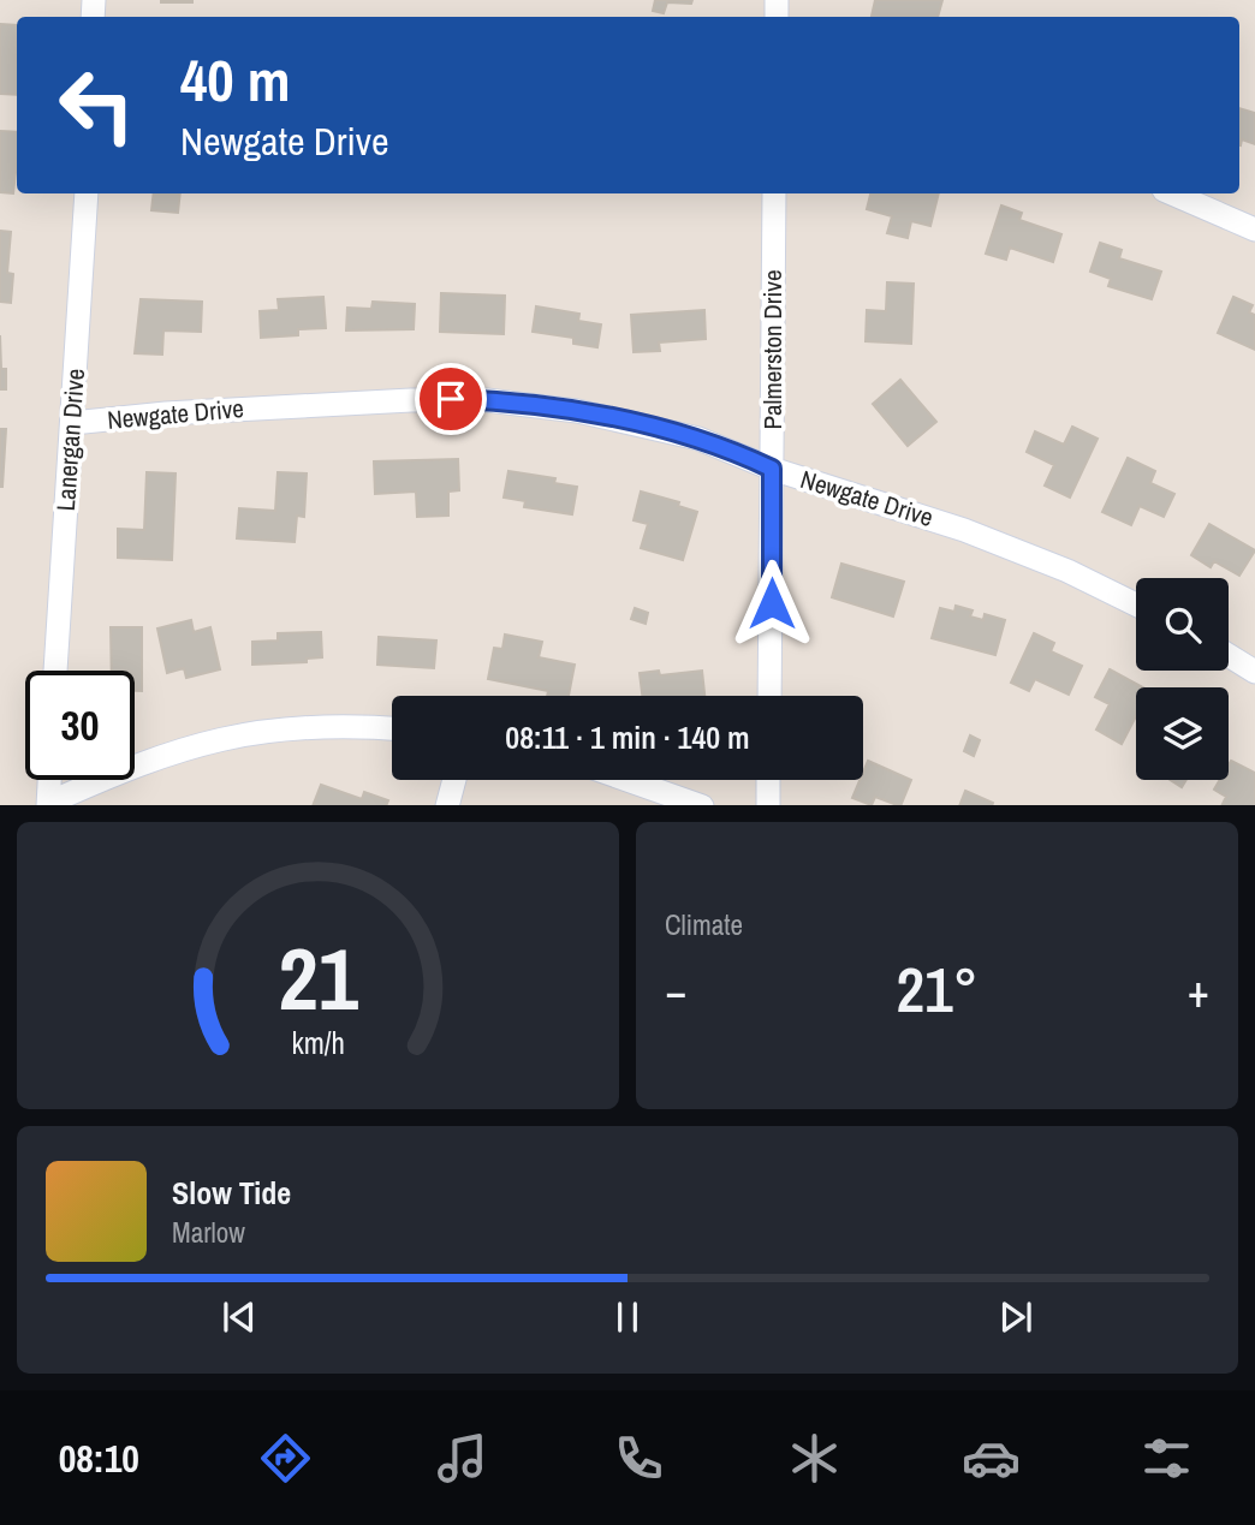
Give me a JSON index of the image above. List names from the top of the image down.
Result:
{
  "streets": {
    "street": ["Palmerston Drive", "Newgate Drive", "Lanergan Drive"]
  },
  "crossings": [
    ["Palmerston Drive", "Newgate Drive"],
    ["Newgate Drive", "Lanergan Drive"]
  ],
  "page": {
    "turn": ["40 m", "Newgate Drive"],
    "limit": "30",
    "trip": "08:11 · 1 min · 140 m",
    "tile": "Climate",
    "heat": ["−", "21°", "+"],
    "song": ["Slow Tide", "Marlow"],
    "tabs": "08:10",
    "gauge": ["21", "km/h"]
  }
}
